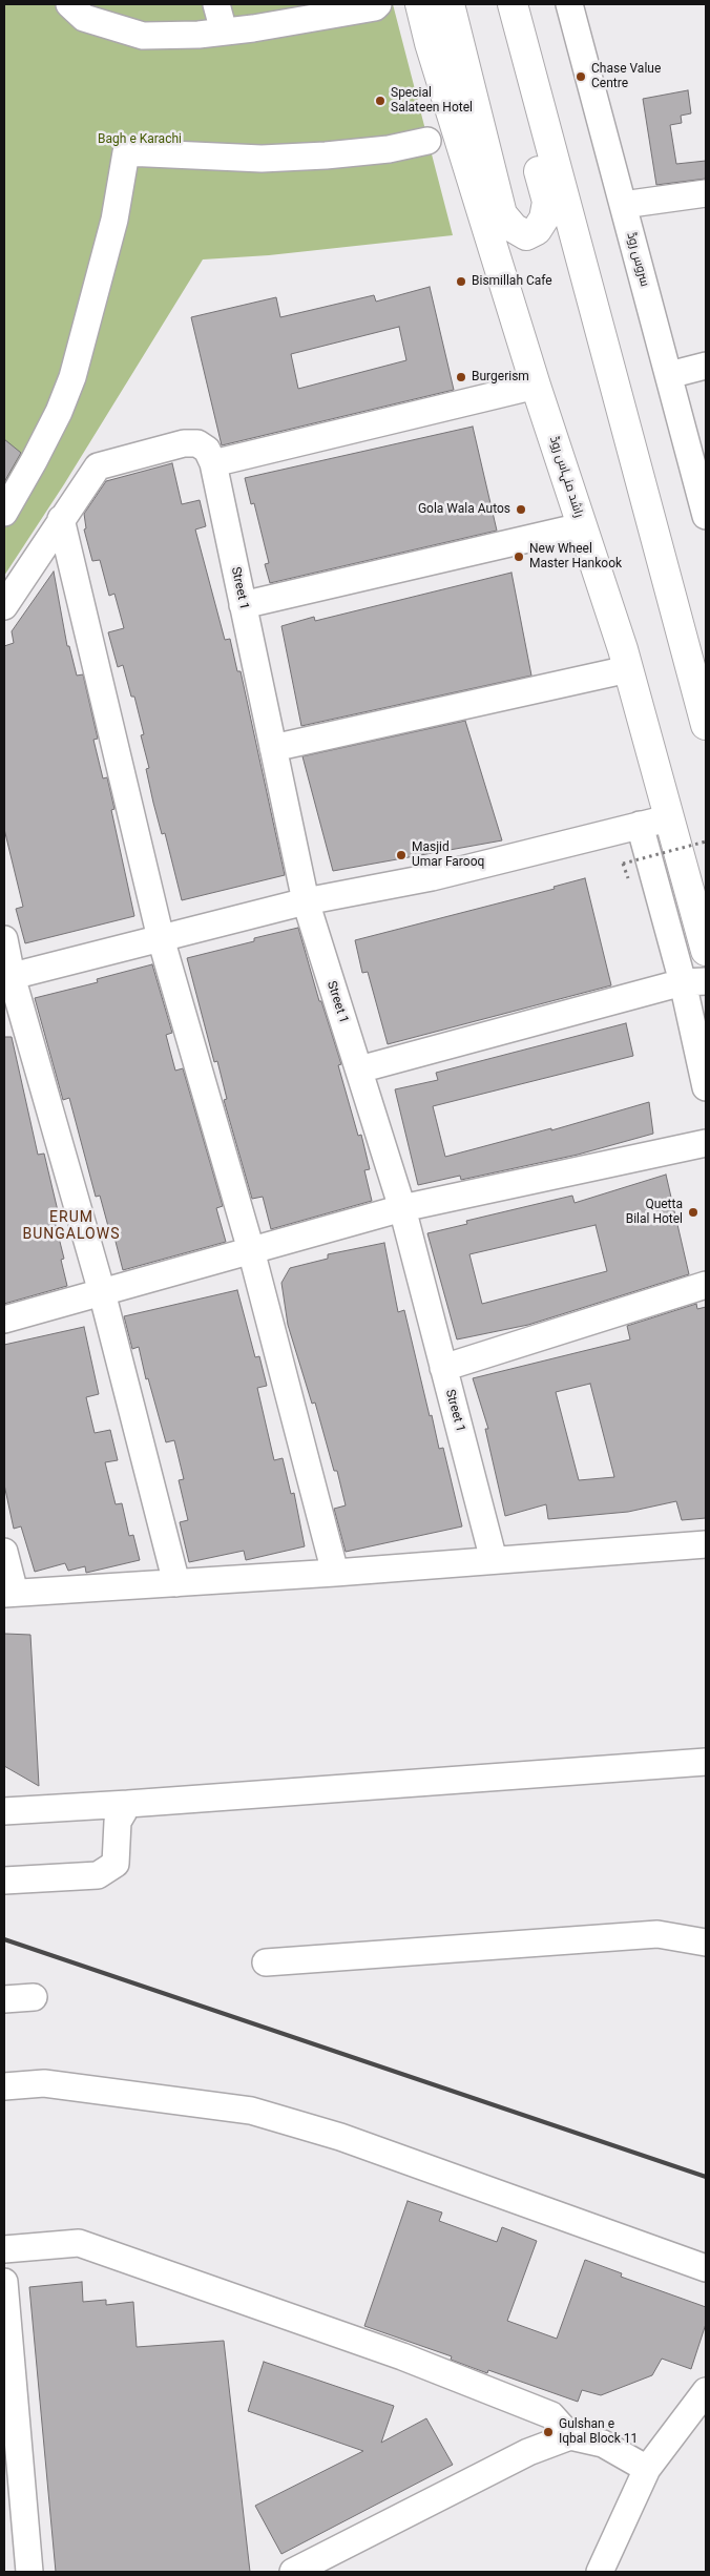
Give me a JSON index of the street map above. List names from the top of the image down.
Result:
{
  "streets": {
    "main road": ["راشد منہاس روڈ"],
    "street": ["سروس روڈ", "Street 1"]
  },
  "districts": ["ERUM BUNGALOWS"],
  "parks": ["Bagh e Karachi"],
  "places": [
    "Chase Value Centre",
    "Special Salateen Hotel",
    "Bismillah Cafe",
    "Burgerism",
    "Gola Wala Autos",
    "New Wheel Master Hankook",
    "Masjid Umar Farooq",
    "Quetta Bilal Hotel",
    "Gulshan e Iqbal Block 11"
  ]
}
